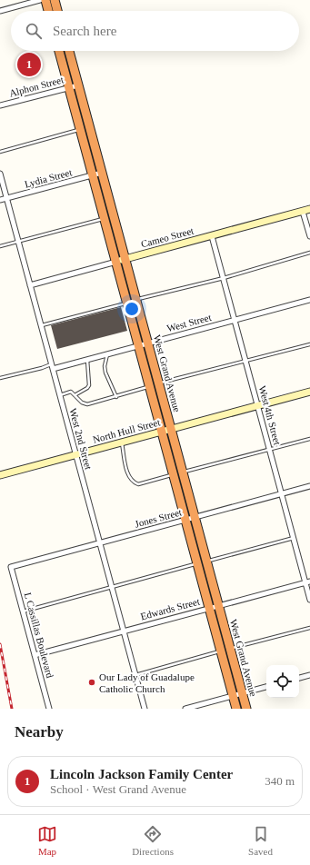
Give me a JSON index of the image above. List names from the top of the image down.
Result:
{
  "streets": {
    "highway": ["West Grand Avenue"],
    "main road": ["Cameo Street", "North Hull Street"],
    "street": [
      "Alphon Street",
      "Lydia Street",
      "West Street",
      "West 4th Street",
      "West 2nd Street",
      "Jones Street",
      "Edwards Street",
      "L Cassillas Boulevard"
    ]
  },
  "crossings": [
    ["Alphon Street", "West Grand Avenue"],
    ["Lydia Street", "West Grand Avenue"],
    ["Lydia Street", "West 2nd Street"],
    ["Cameo Street", "West Grand Avenue"],
    ["Cameo Street", "West 4th Street"],
    ["Cameo Street", "West 2nd Street"],
    ["West Street", "West Grand Avenue"],
    ["West Street", "West 4th Street"],
    ["West Street", "West 2nd Street"],
    ["West Grand Avenue", "North Hull Street"],
    ["West Grand Avenue", "Jones Street"],
    ["West Grand Avenue", "Edwards Street"],
    ["West 4th Street", "North Hull Street"],
    ["West 4th Street", "Jones Street"],
    ["West 4th Street", "Edwards Street"],
    ["North Hull Street", "West 2nd Street"],
    ["West 2nd Street", "Jones Street"],
    ["West 2nd Street", "Edwards Street"],
    ["Jones Street", "L Cassillas Boulevard"],
    ["Edwards Street", "L Cassillas Boulevard"]
  ],
  "places": ["Our Lady of Guadalupe Catholic Church"],
  "page": {
    "search": "Search here",
    "pins": "1",
    "heading": "Nearby",
    "list": [
      {
        "mark": "1",
        "name": "Lincoln Jackson Family Center",
        "note": "School · West Grand Avenue",
        "value": "340 m"
      }
    ],
    "nav": ["Map", "Directions", "Saved"]
  }
}
